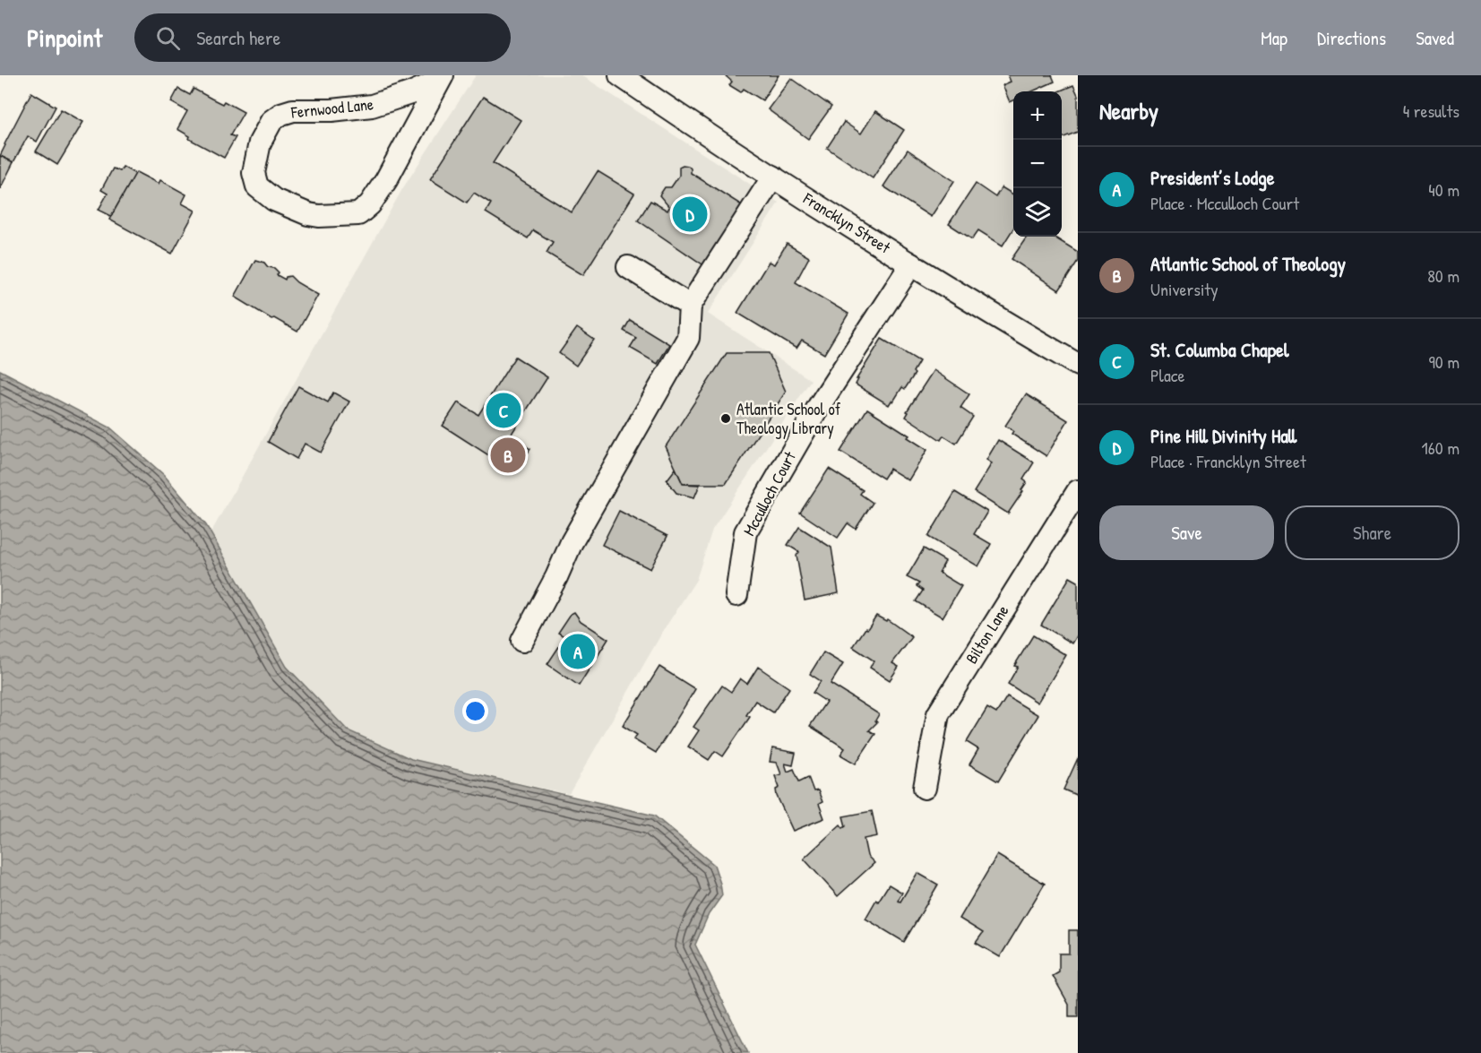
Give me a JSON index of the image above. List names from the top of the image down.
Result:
{
  "streets": {
    "street": [
      "Fernwood Lane",
      "Francklyn Street",
      "Mcculloch Court",
      "Bilton Lane"
    ]
  },
  "crossings": [
    ["Francklyn Street", "Mcculloch Court"]
  ],
  "places": ["Atlantic School of Theology Library"],
  "page": {
    "header": "Pinpoint",
    "search": "Search here",
    "nav": ["Map", "Directions", "Saved"],
    "heading": ["Nearby", "4 results"],
    "map_buttons": ["+", "−"],
    "list": [
      {
        "mark": "A",
        "name": "President’s Lodge",
        "note": "Place · Mcculloch Court",
        "value": "40 m"
      },
      {
        "mark": "B",
        "name": "Atlantic School of Theology",
        "note": "University",
        "value": "80 m"
      },
      {
        "mark": "C",
        "name": "St. Columba Chapel",
        "note": "Place",
        "value": "90 m"
      },
      {
        "mark": "D",
        "name": "Pine Hill Divinity Hall",
        "note": "Place · Francklyn Street",
        "value": "160 m"
      }
    ],
    "pins": [
      "D",
      "C",
      "B",
      "A"
    ],
    "buttons": ["Save", "Share"]
  }
}
